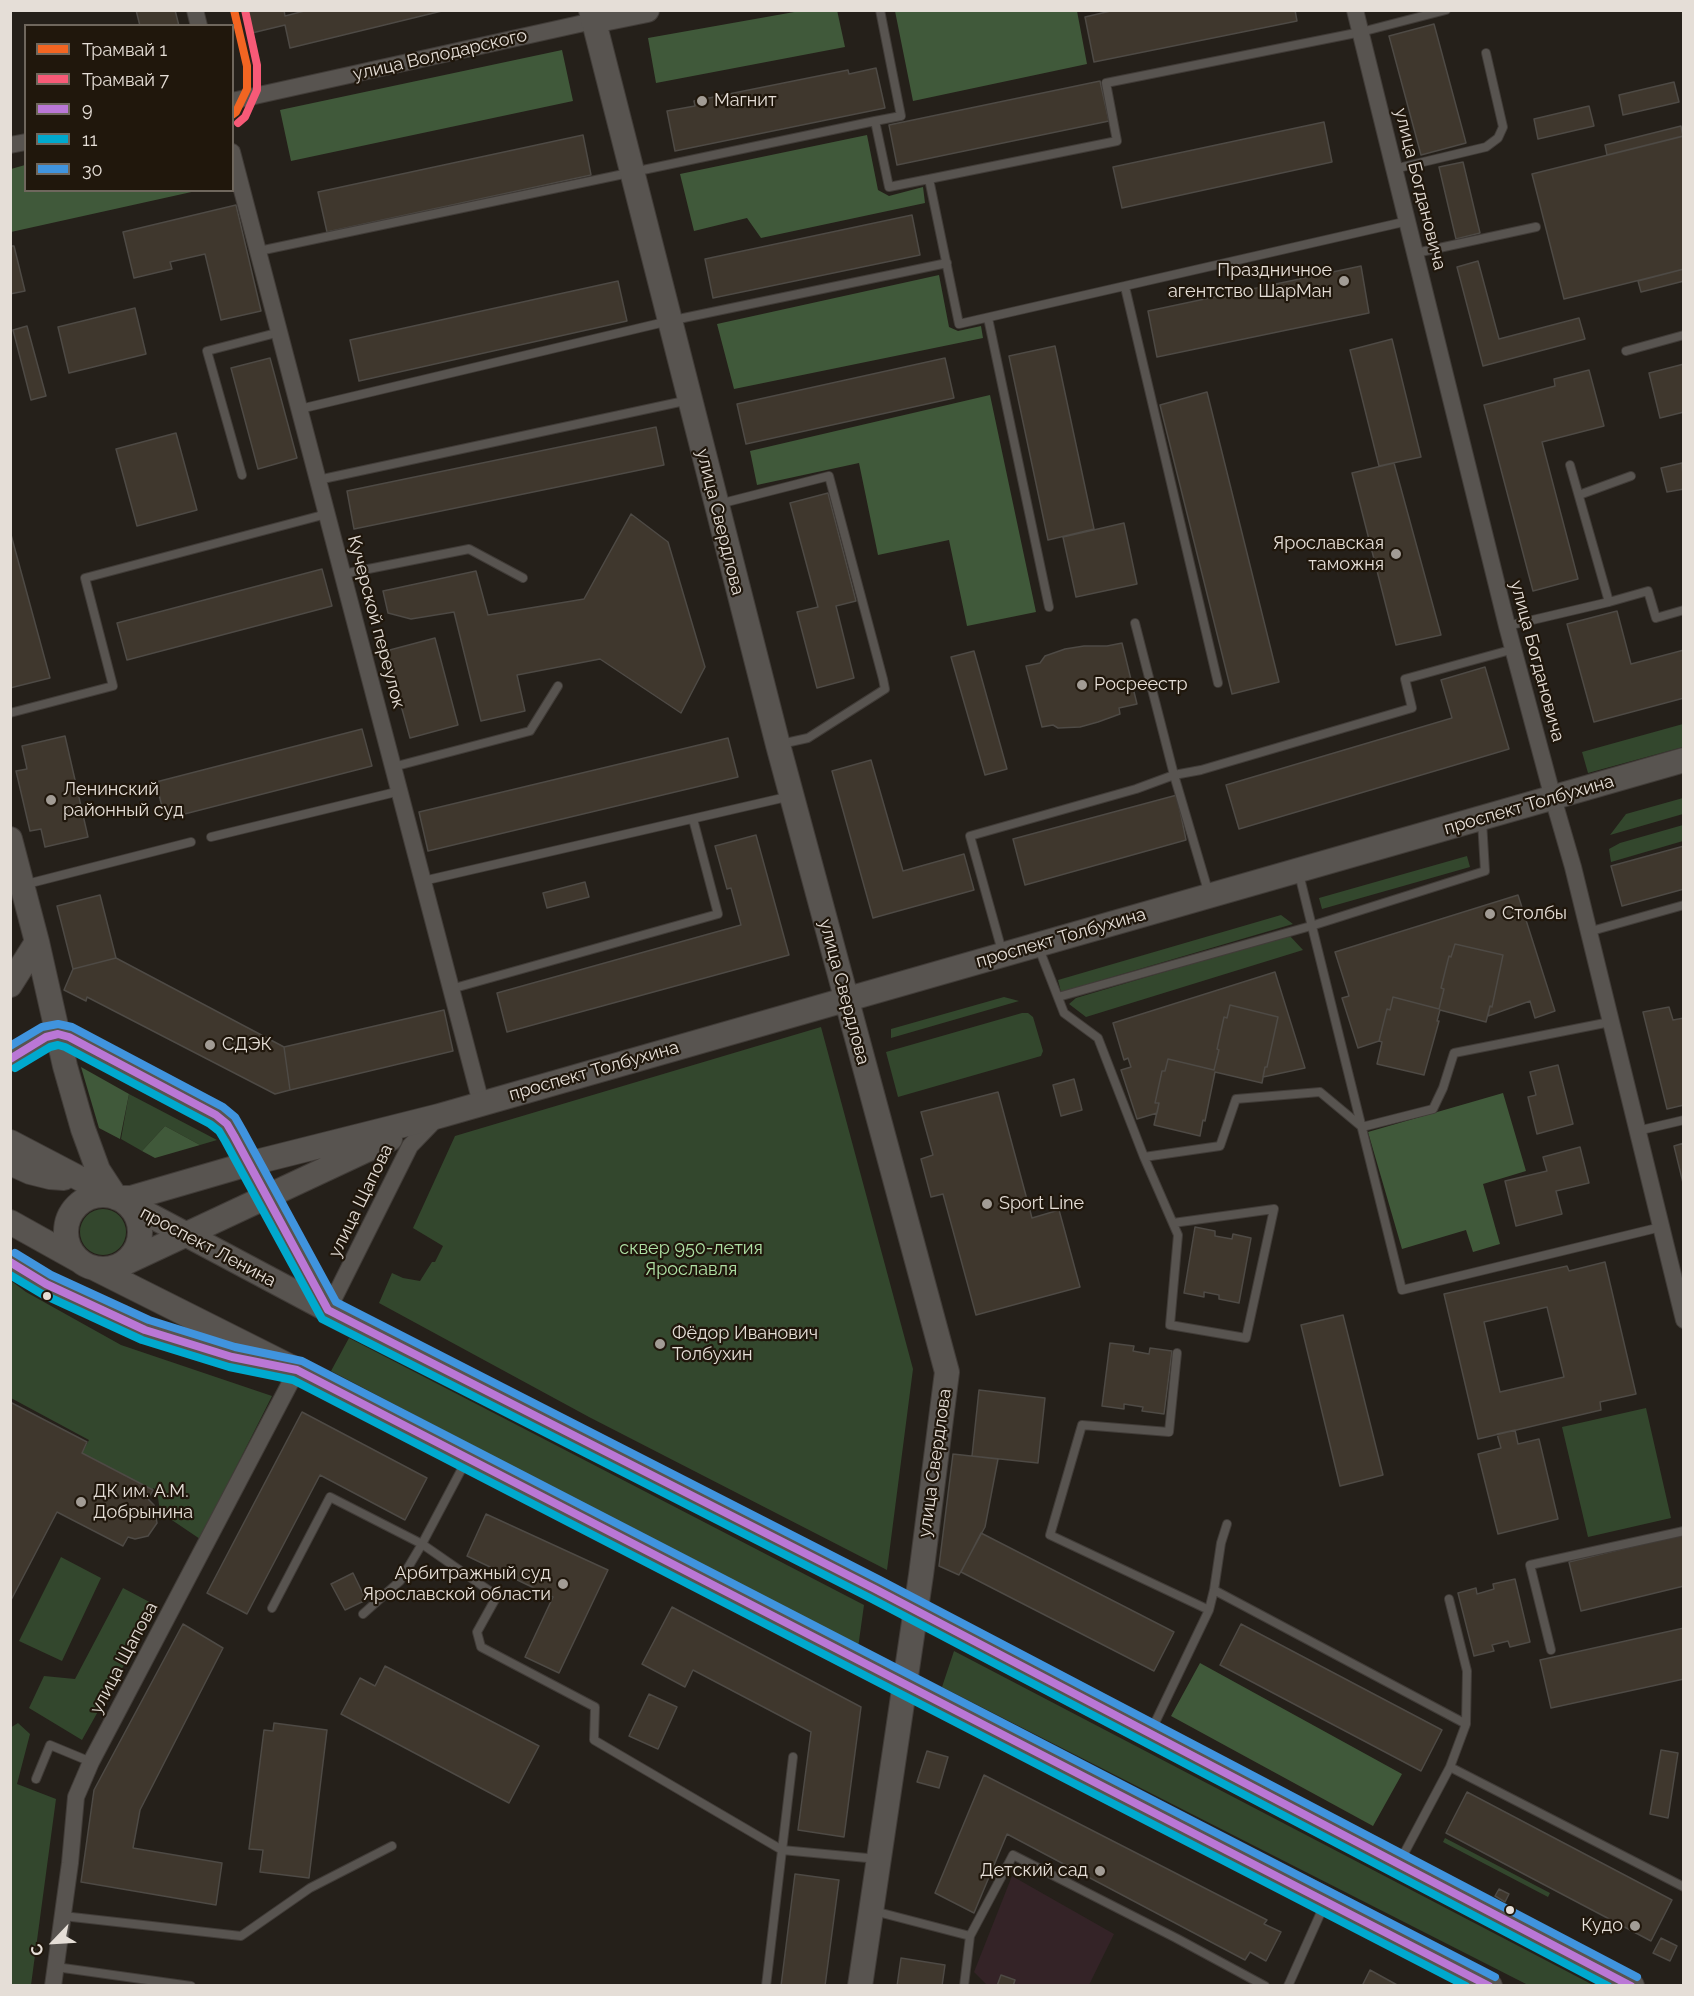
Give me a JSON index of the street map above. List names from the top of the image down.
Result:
{
  "streets": {
    "main road": [
      "улица Володарского",
      "улица Свердлова",
      "проспект Толбухина",
      "проспект Ленина"
    ],
    "street": ["улица Богдановича", "Кучерской переулок", "улица Щапова"]
  },
  "crossings": [
    ["улица Володарского", "улица Свердлова"],
    ["улица Богдановича", "проспект Толбухина"],
    ["улица Свердлова", "проспект Толбухина"],
    ["улица Свердлова", "проспект Ленина"],
    ["Кучерской переулок", "проспект Толбухина"],
    ["проспект Толбухина", "улица Щапова"],
    ["проспект Толбухина", "проспект Ленина"],
    ["улица Щапова", "проспект Ленина"]
  ],
  "parks": ["сквер 950-летия Ярославля"],
  "places": [
    "Магнит",
    "Праздничное агентство ШарМан",
    "Ярославская таможня",
    "Росреестр",
    "Ленинский районный суд",
    "Столбы",
    "СДЭК",
    "Sport Line",
    "Фёдор Иванович Толбухин",
    "ДК им. А.М. Добрынина",
    "Арбитражный суд Ярославской области",
    "Детский сад",
    "Кудо"
  ],
  "lines": [
    "tram line 1",
    "tram line 7",
    "transit line 30",
    "transit line 9",
    "transit line 11"
  ],
  "legend": [
    "Трамвай 1",
    "Трамвай 7",
    "9",
    "11",
    "30"
  ],
  "north": "bottom left"
}
